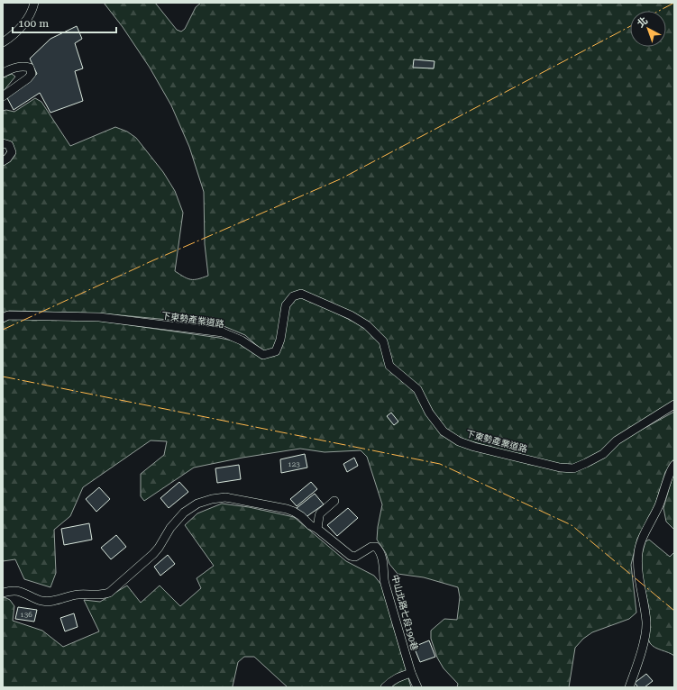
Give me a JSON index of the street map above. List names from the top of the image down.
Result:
{
  "streets": {
    "street": ["下東勢產業道路", "中山北路七段190巷"]
  },
  "house_numbers": ["123", "136"],
  "scale_bar": "100 m",
  "north": "top left"
}
